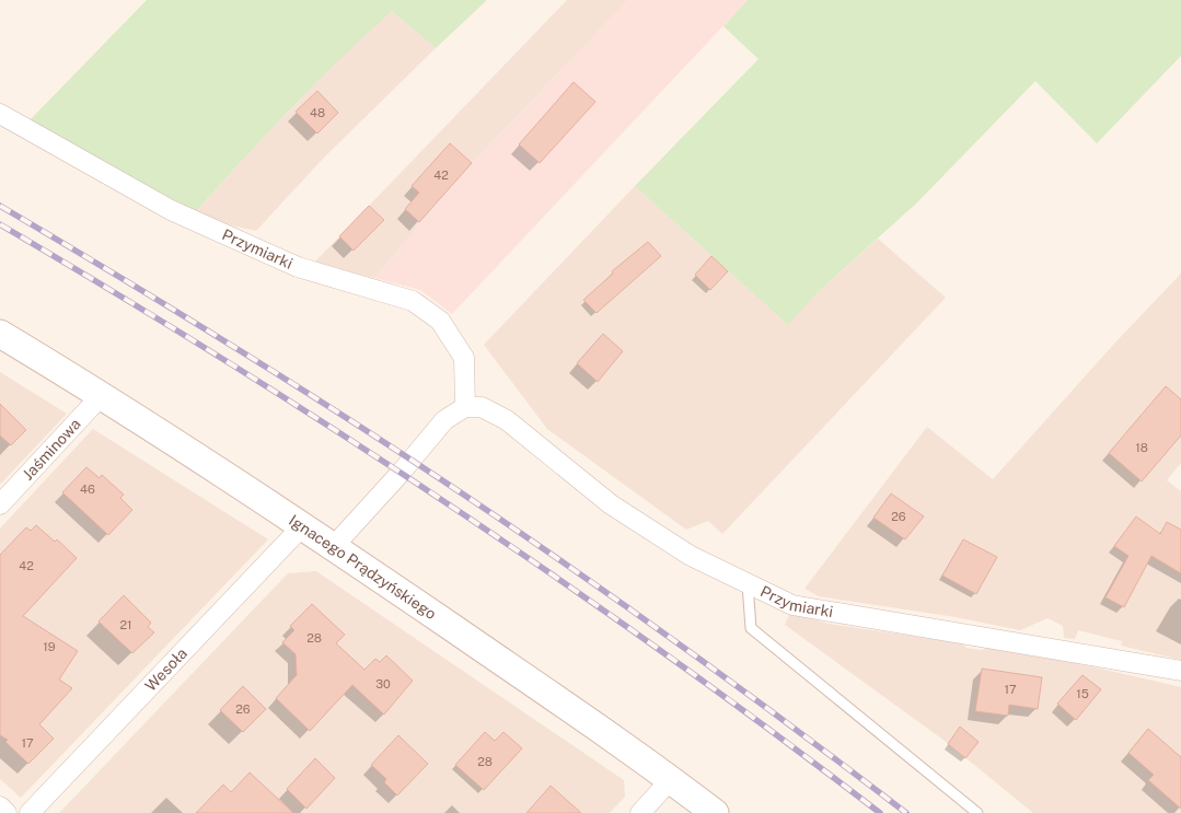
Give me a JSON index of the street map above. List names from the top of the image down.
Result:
{
  "streets": {
    "street": [
      "Przymiarki",
      "Jaśminowa",
      "Ignacego Prądzyńskiego",
      "Wesoła"
    ]
  },
  "crossings": [
    ["Jaśminowa", "Ignacego Prądzyńskiego"],
    ["Ignacego Prądzyńskiego", "Wesoła"]
  ],
  "house_numbers": [
    "48",
    "42",
    "18",
    "46",
    "26",
    "42",
    "21",
    "28",
    "19",
    "30",
    "17",
    "15",
    "26",
    "17",
    "28"
  ]
}
